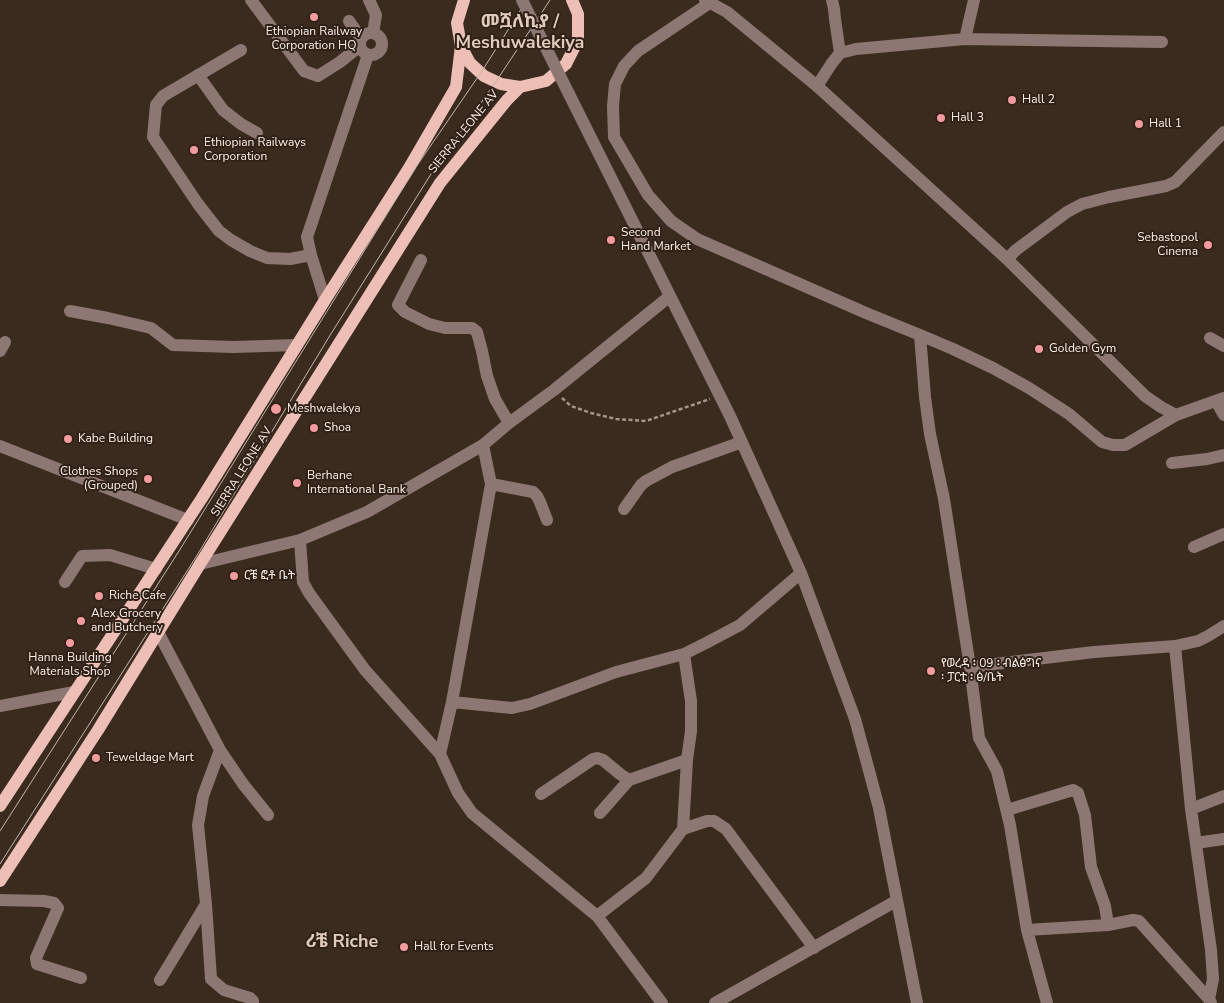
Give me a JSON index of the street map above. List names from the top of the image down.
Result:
{
  "streets": {
    "main road": ["SIERRA LEONE AV"]
  },
  "districts": ["መሿለኪያ / Meshuwalekiya", "ሪቼ Riche"],
  "places": [
    "Ethiopian Railway Corporation HQ",
    "Hall 2",
    "Hall 3",
    "Hall 1",
    "Ethiopian Railways Corporation",
    "Second Hand Market",
    "Sebastopol Cinema",
    "Golden Gym",
    "Meshwalekya",
    "Shoa",
    "Kabe Building",
    "Clothes Shops (Grouped)",
    "Berhane International Bank",
    "ርቼ ፎቶ ቤት",
    "Riche Cafe",
    "Alex Grocery and Butchery",
    "Hanna Building Materials Shop",
    "የወረዳ ፡ 09 ፡ ብልፅግና ፡ ፓርቲ ፡ ፅ/ቤት",
    "Teweldage Mart",
    "Hall for Events"
  ]
}
